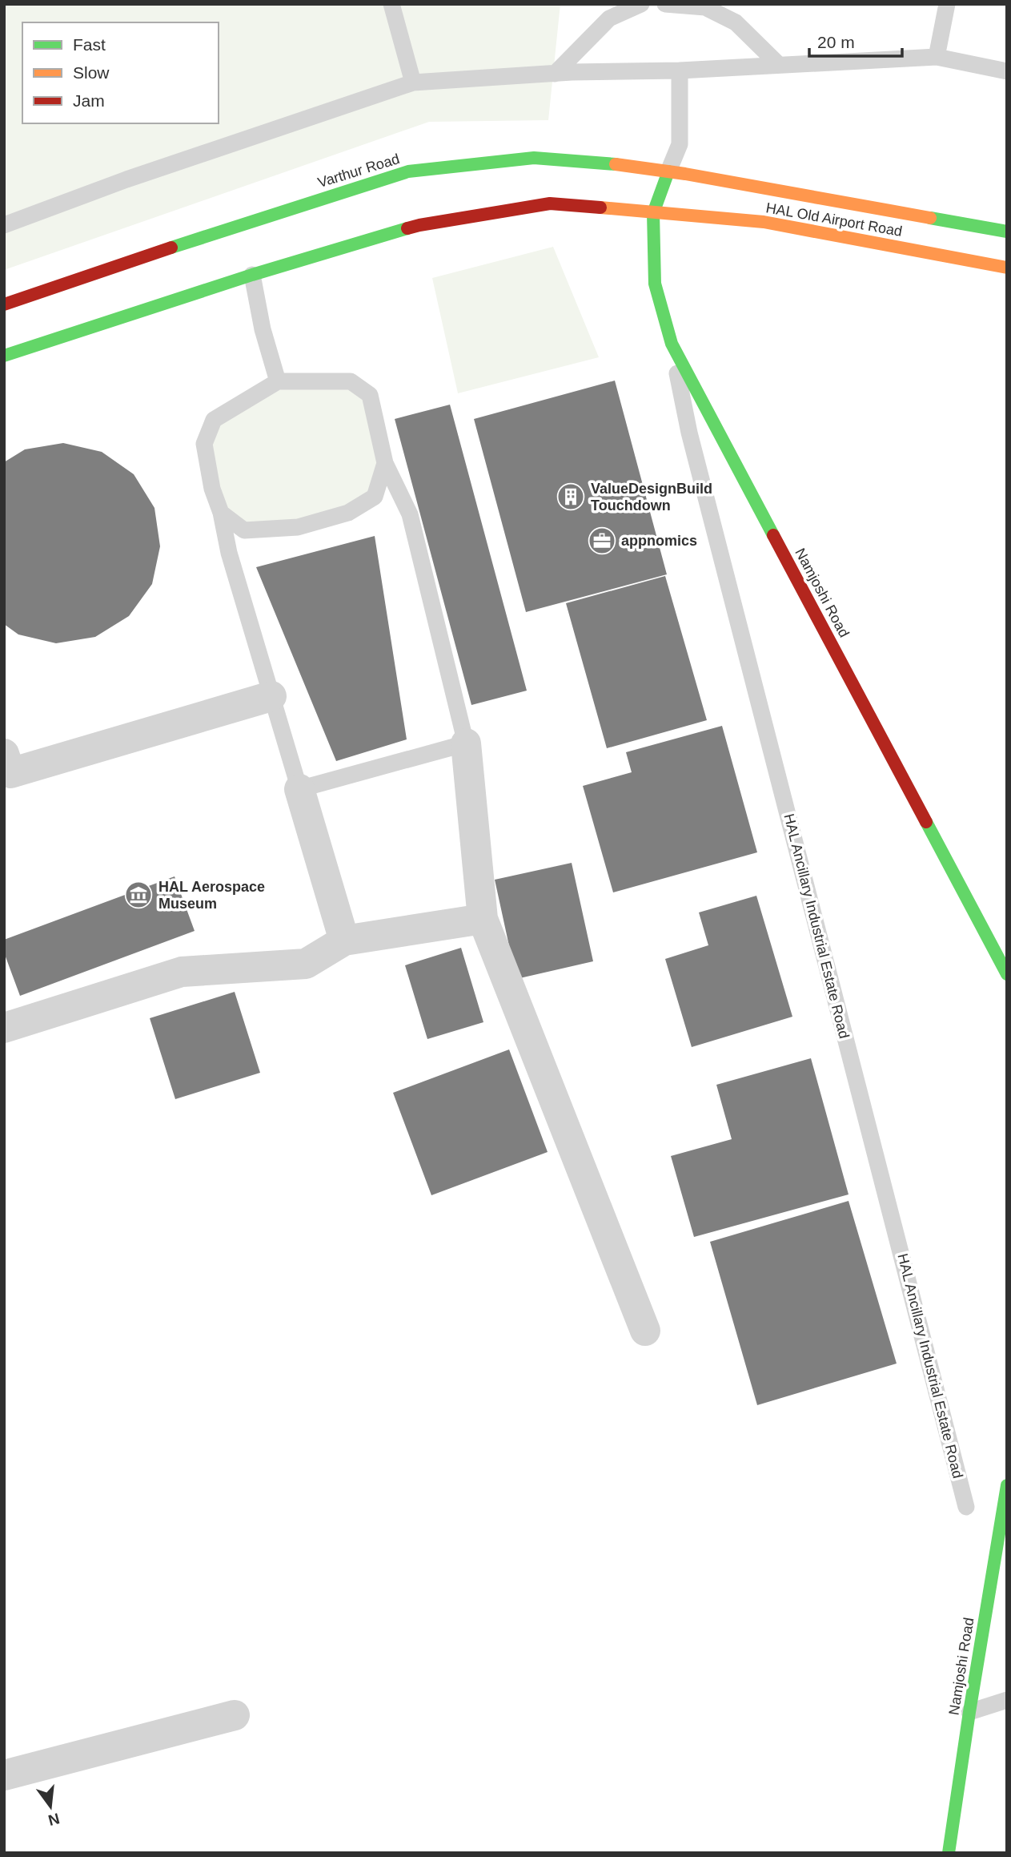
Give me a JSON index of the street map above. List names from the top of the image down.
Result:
{
  "streets": {
    "main road": ["Varthur Road", "HAL Old Airport Road", "Namjoshi Road"],
    "lane": ["HAL Ancillary Industrial Estate Road"]
  },
  "crossings": [
    ["Varthur Road", "HAL Old Airport Road"],
    ["HAL Old Airport Road", "Namjoshi Road"],
    ["Namjoshi Road", "HAL Ancillary Industrial Estate Road"]
  ],
  "places": {
    "building": ["ValueDesignBuild Touchdown"],
    "office": ["appnomics"],
    "museum": ["HAL Aerospace Museum"]
  },
  "legend": ["Fast", "Slow", "Jam"],
  "scale_bar": "20 m",
  "north": "bottom"
}
